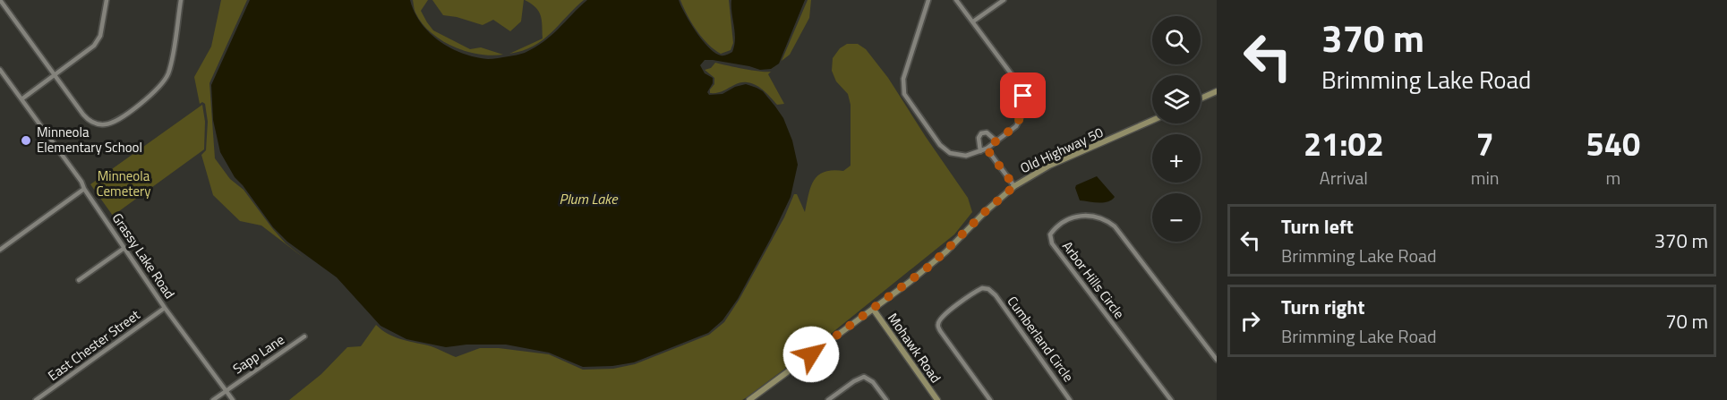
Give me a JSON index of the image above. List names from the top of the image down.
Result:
{
  "streets": {
    "main road": ["Old Highway 50", "Mohawk Road"],
    "street": [
      "Grassy Lake Road",
      "Arbor Hills Circle",
      "Cumberland Circle",
      "East Chester Street",
      "Sapp Lane"
    ]
  },
  "crossings": [
    ["Old Highway 50", "Mohawk Road"],
    ["Grassy Lake Road", "East Chester Street"],
    ["Grassy Lake Road", "Sapp Lane"]
  ],
  "water": ["Plum Lake"],
  "parks": ["Minneola Cemetery"],
  "places": ["Minneola Elementary School"],
  "page": {
    "turn": ["370 m", "Brimming Lake Road"],
    "map_buttons": ["+", "−"],
    "eta": [
      "21:02",
      "Arrival",
      "7",
      "min",
      "540",
      "m"
    ],
    "list": [
      {
        "name": "Turn left",
        "note": "Brimming Lake Road",
        "value": "370 m"
      },
      {
        "name": "Turn right",
        "note": "Brimming Lake Road",
        "value": "70 m"
      }
    ]
  }
}
